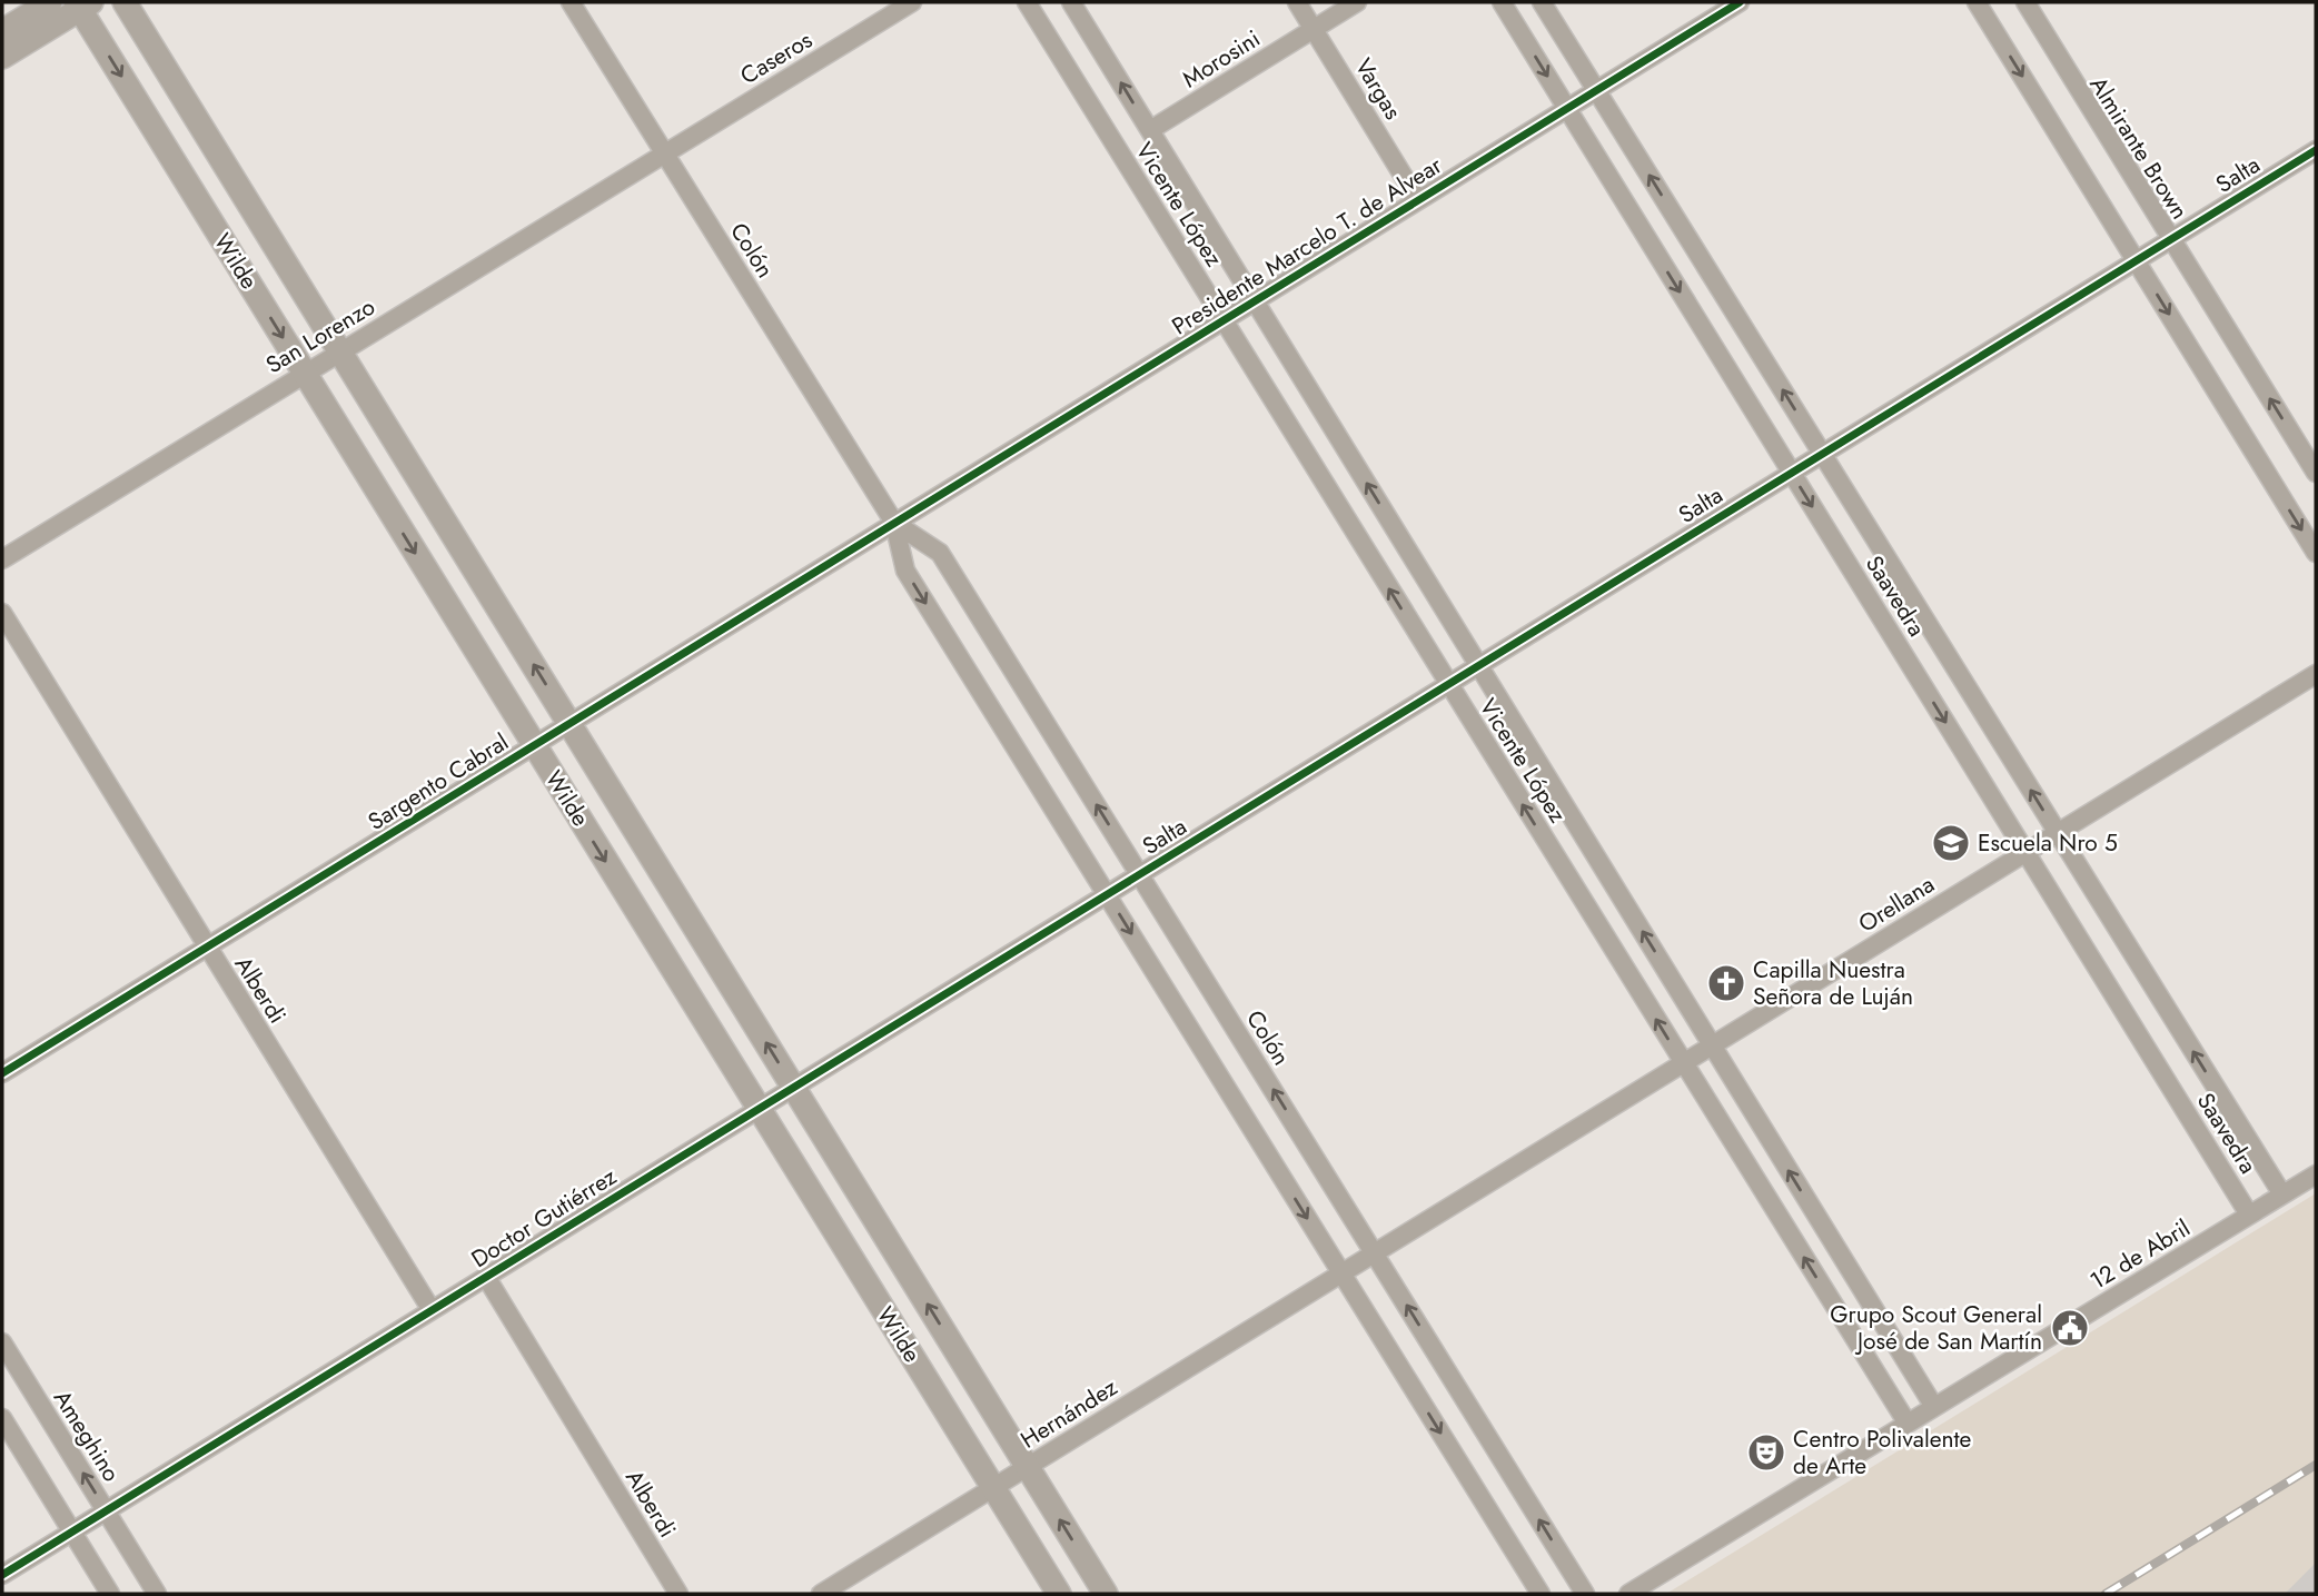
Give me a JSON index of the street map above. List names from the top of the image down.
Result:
{
  "streets": {
    "street": [
      "Caseros",
      "Morosini",
      "Vargas",
      "Almirante Brown",
      "Salta",
      "Vicente López",
      "Presidente Marcelo T. de Alvear",
      "Colón",
      "Wilde",
      "San Lorenzo",
      "Saavedra",
      "Sargento Cabral",
      "Orellana",
      "Alberdi",
      "Doctor Gutiérrez",
      "12 de Abril",
      "Hernández",
      "Ameghino"
    ]
  },
  "crossings": [
    ["Caseros", "Colón"],
    ["Caseros", "San Lorenzo"],
    ["Morosini", "Vargas"],
    ["Morosini", "Vicente López"],
    ["Vargas", "Presidente Marcelo T. de Alvear"],
    ["Almirante Brown", "Salta"],
    ["Salta", "Vicente López"],
    ["Salta", "Colón"],
    ["Salta", "Saavedra"],
    ["Salta", "Doctor Gutiérrez"],
    ["Vicente López", "Presidente Marcelo T. de Alvear"],
    ["Vicente López", "Orellana"],
    ["Vicente López", "12 de Abril"],
    ["Presidente Marcelo T. de Alvear", "Colón"],
    ["Presidente Marcelo T. de Alvear", "Saavedra"],
    ["Presidente Marcelo T. de Alvear", "Sargento Cabral"],
    ["Colón", "San Lorenzo"],
    ["Colón", "Sargento Cabral"],
    ["Colón", "Orellana"],
    ["Colón", "Doctor Gutiérrez"],
    ["Colón", "Hernández"],
    ["Wilde", "San Lorenzo"],
    ["Wilde", "Sargento Cabral"],
    ["Wilde", "Doctor Gutiérrez"],
    ["Wilde", "Hernández"],
    ["Saavedra", "Orellana"],
    ["Saavedra", "12 de Abril"],
    ["Sargento Cabral", "Alberdi"],
    ["Orellana", "Hernández"],
    ["Alberdi", "Doctor Gutiérrez"],
    ["Doctor Gutiérrez", "Ameghino"]
  ],
  "one_way": ["Vicente López"],
  "places": {
    "school or university": ["Escuela Nro 5"],
    "church": ["Capilla Nuestra Señora de Luján"],
    "public building": ["Grupo Scout General José de San Martín"],
    "theatre": ["Centro Polivalente de Arte"]
  }
}
